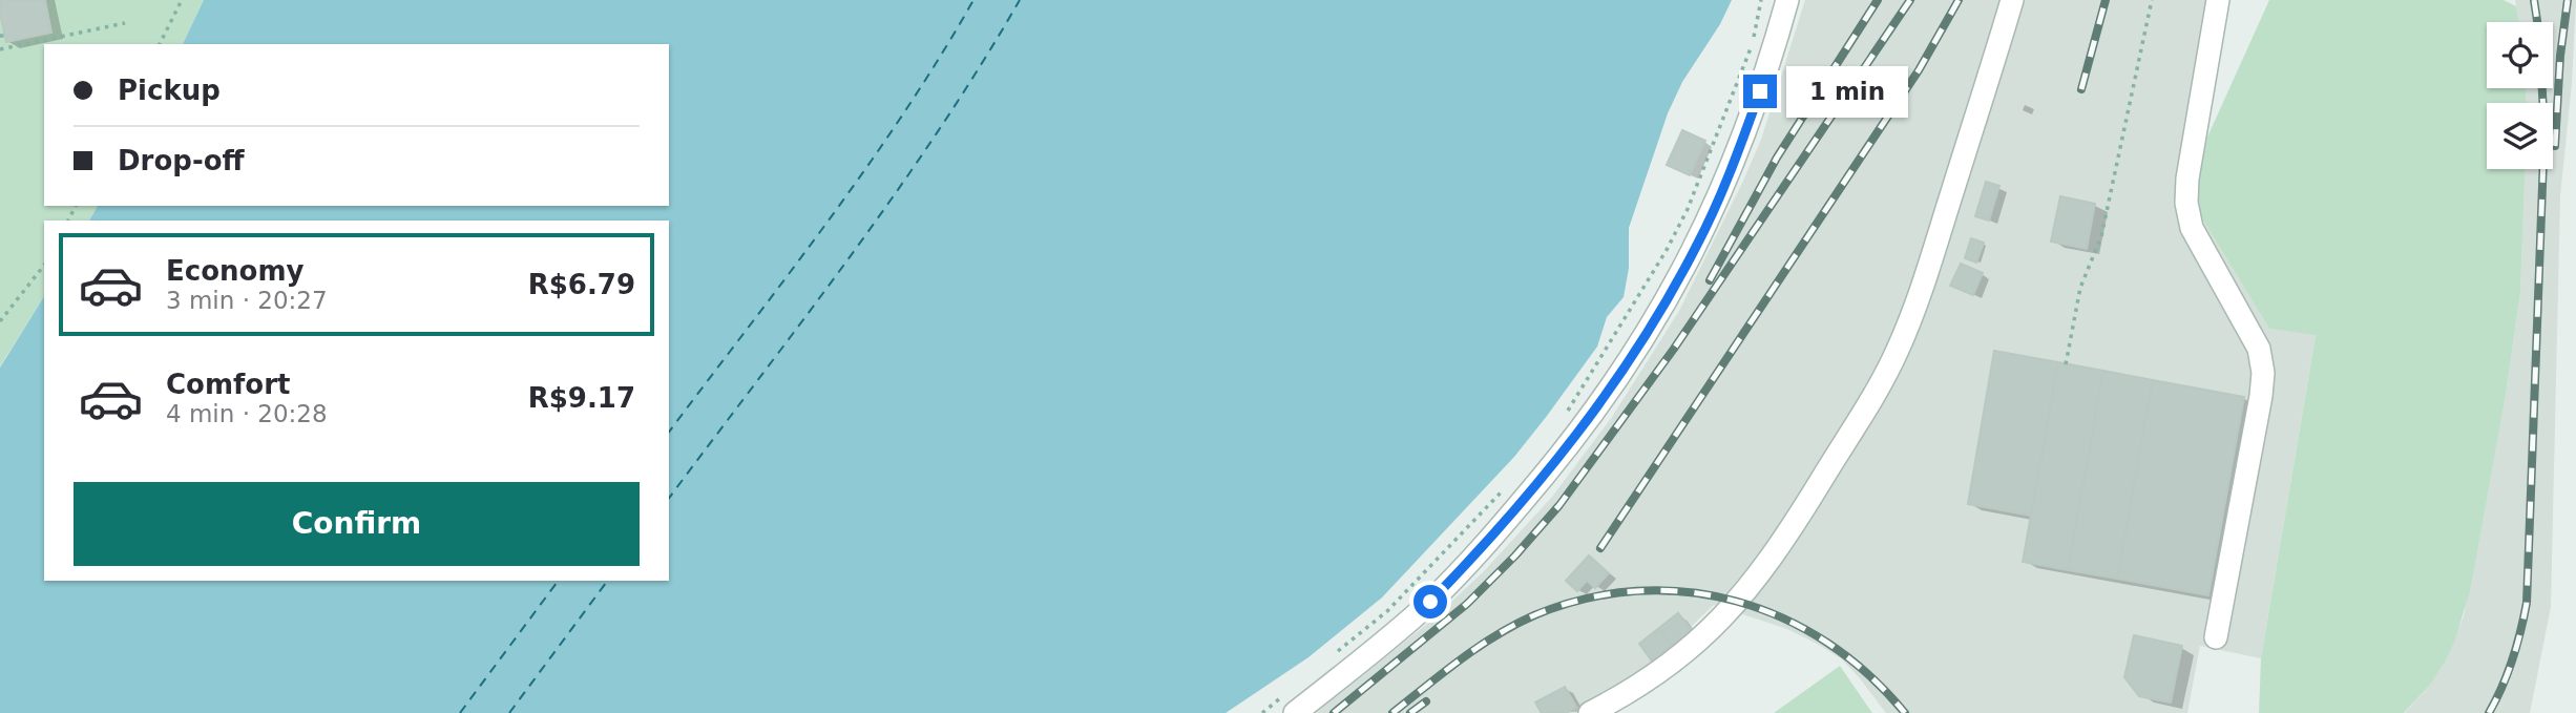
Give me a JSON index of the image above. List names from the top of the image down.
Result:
{
  "page": {
    "banner": ["Pickup", "Drop-off"],
    "bubble": "1 min",
    "list": [
      {
        "name": "Economy",
        "note": "3 min · 20:27",
        "value": "R$6.79"
      },
      {
        "name": "Comfort",
        "note": "4 min · 20:28",
        "value": "R$9.17"
      }
    ],
    "buttons": "Confirm"
  }
}
